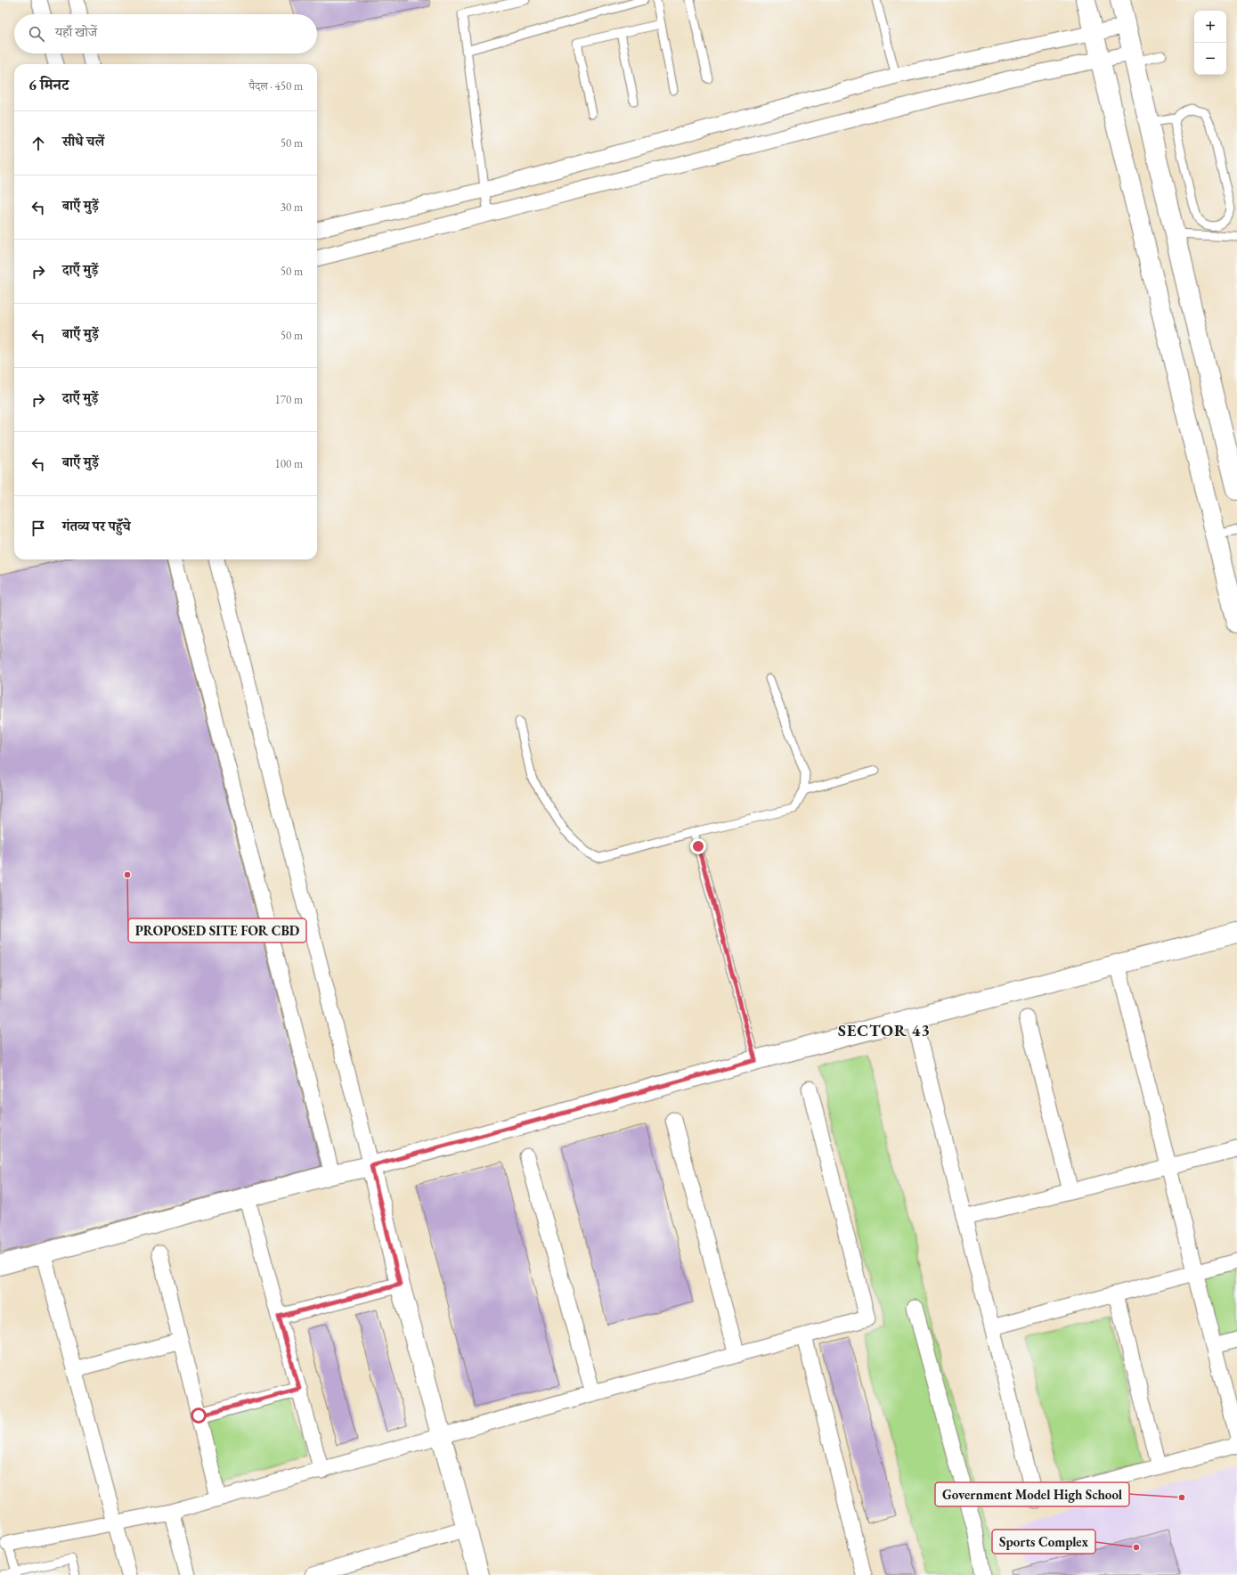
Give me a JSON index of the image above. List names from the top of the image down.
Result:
{
  "districts": ["SECTOR 43"],
  "places": ["PROPOSED SITE FOR CBD", "Government Model High School", "Sports Complex"],
  "page": {
    "map_buttons": ["+", "−"],
    "search": "यहाँ खोजें",
    "heading": ["6 मिनट", "पैदल · 450 m"],
    "list": [
      ["सीधे चलें", "50 m"],
      ["बाएँ मुड़ें", "30 m"],
      ["दाएँ मुड़ें", "50 m"],
      ["बाएँ मुड़ें", "50 m"],
      ["दाएँ मुड़ें", "170 m"],
      ["बाएँ मुड़ें", "100 m"],
      "गंतव्य पर पहुँचे"
    ]
  }
}
